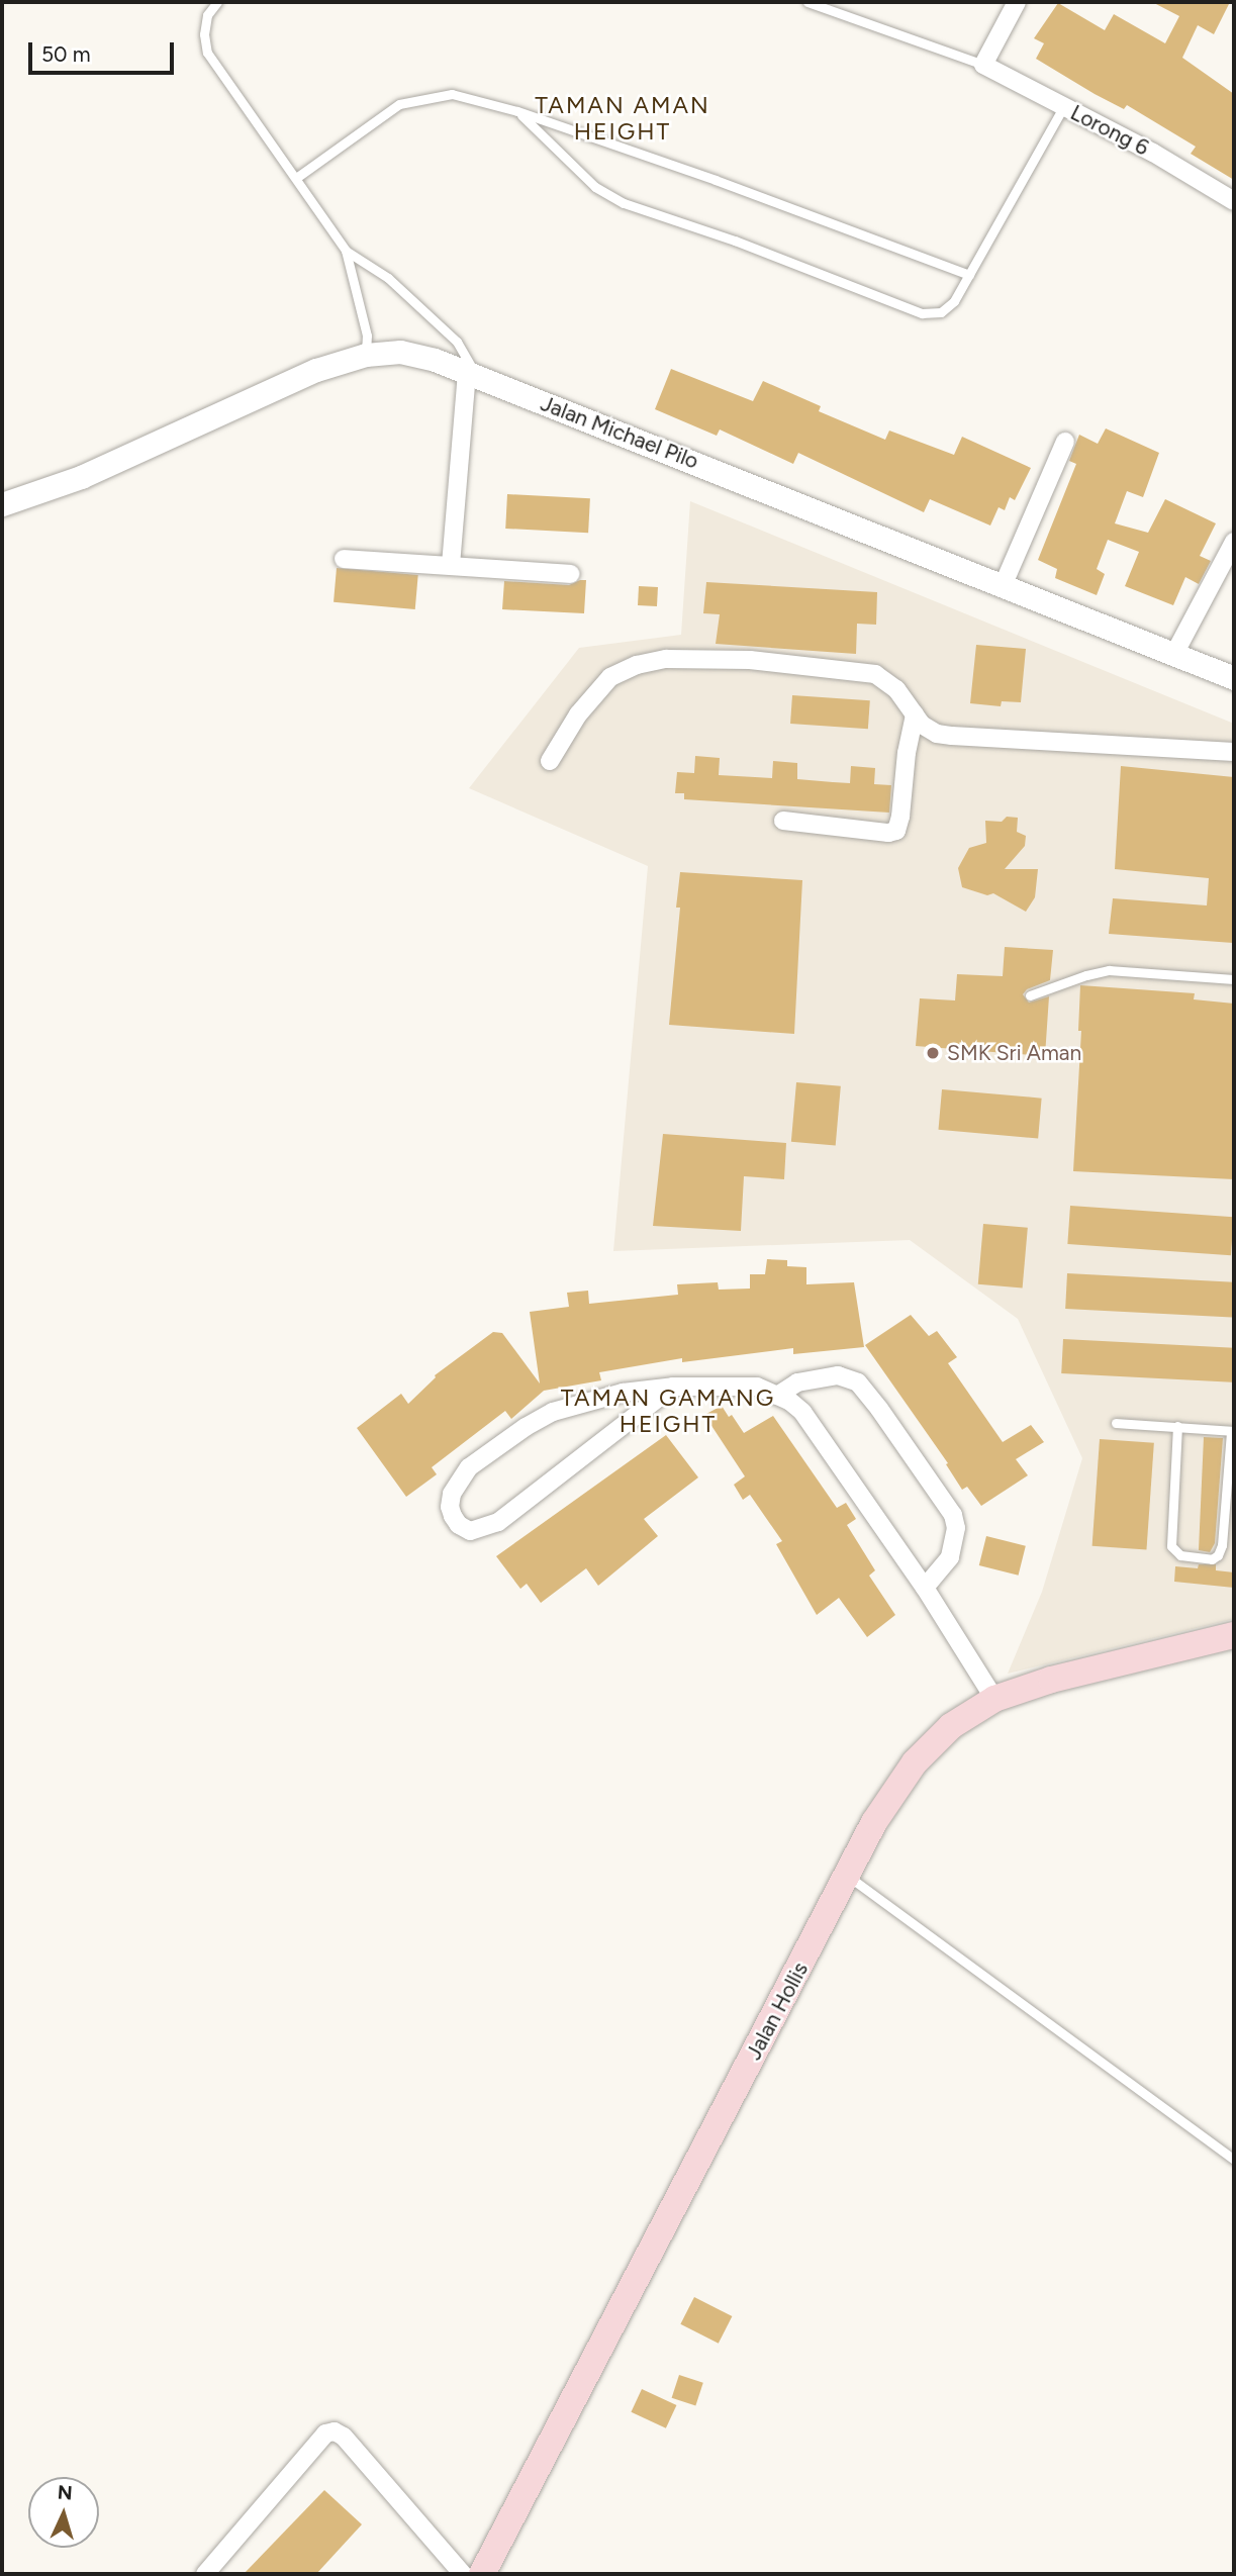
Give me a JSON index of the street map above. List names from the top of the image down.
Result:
{
  "streets": {
    "main road": ["Jalan Hollis"],
    "street": ["Lorong 6", "Jalan Michael Pilo"]
  },
  "districts": ["TAMAN AMAN HEIGHT", "TAMAN GAMANG HEIGHT"],
  "places": ["SMK Sri Aman"],
  "scale_bar": "50 m",
  "north": "top"
}
